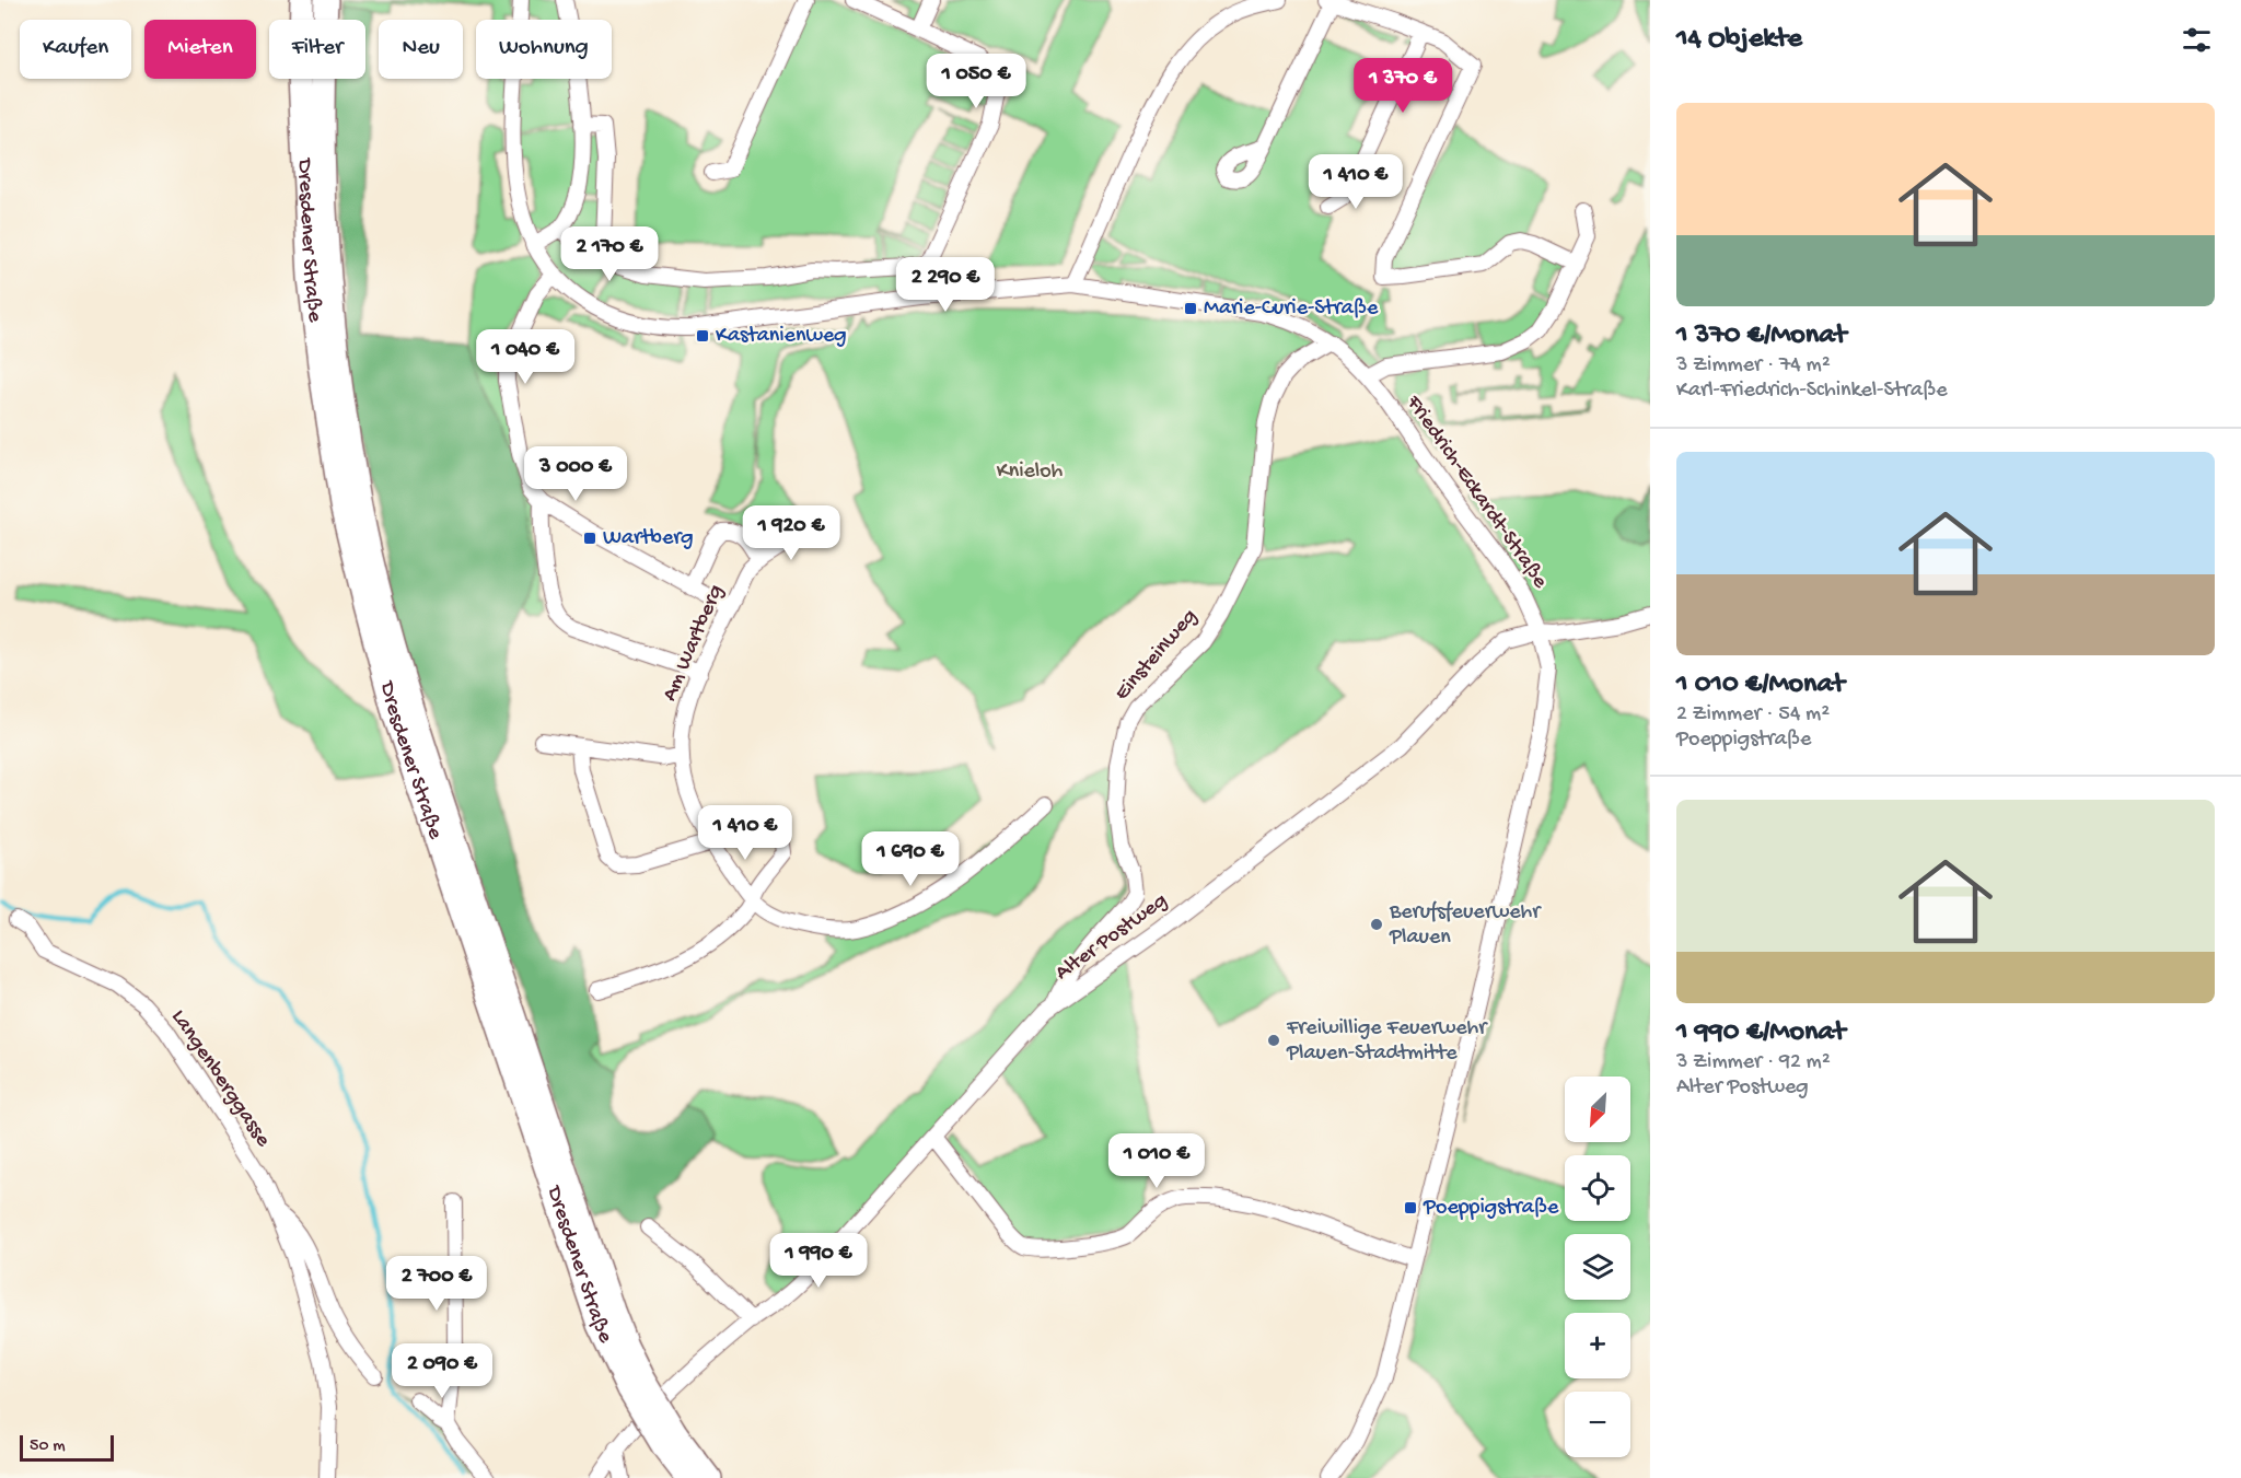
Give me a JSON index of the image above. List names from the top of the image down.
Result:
{
  "streets": {
    "main road": ["Dresdener Straße"],
    "street": [
      "Friedrich-Eckardt-Straße",
      "Am Wartberg",
      "Einsteinweg",
      "Alter Postweg",
      "Langenberggasse"
    ]
  },
  "crossings": [
    ["Friedrich-Eckardt-Straße", "Alter Postweg"],
    ["Einsteinweg", "Alter Postweg"]
  ],
  "parks": ["Knieloh"],
  "places": {
    "transit": [
      "Marie-Curie-Straße",
      "Kastanienweg",
      "Wartberg",
      "Poeppigstraße"
    ],
    "other": ["Berufsfeuerwehr Plauen", "Freiwillige Feuerwehr Plauen-Stadtmitte"]
  },
  "scale_bar": "50 m",
  "north": "bottom left",
  "page": {
    "heading": "14 Objekte",
    "chip": [
      "Kaufen",
      "Mieten",
      "Filter",
      "Neu",
      "Wohnung"
    ],
    "price": [
      "1 050 €",
      "1 370 €",
      "1 410 €",
      "2 170 €",
      "2 290 €",
      "1 040 €",
      "3 000 €",
      "1 920 €",
      "1 410 €",
      "1 690 €",
      "1 010 €",
      "1 990 €",
      "2 700 €",
      "2 090 €"
    ],
    "list": [
      {
        "name": "1 370 €/Monat",
        "note": "3 Zimmer · 74 m² · Karl-Friedrich-Schinkel-Straße"
      },
      {
        "name": "1 010 €/Monat",
        "note": "2 Zimmer · 54 m² · Poeppigstraße"
      },
      {
        "name": "1 990 €/Monat",
        "note": "3 Zimmer · 92 m² · Alter Postweg"
      }
    ],
    "map_buttons": ["+", "−"],
    "scale": "50 m"
  }
}
